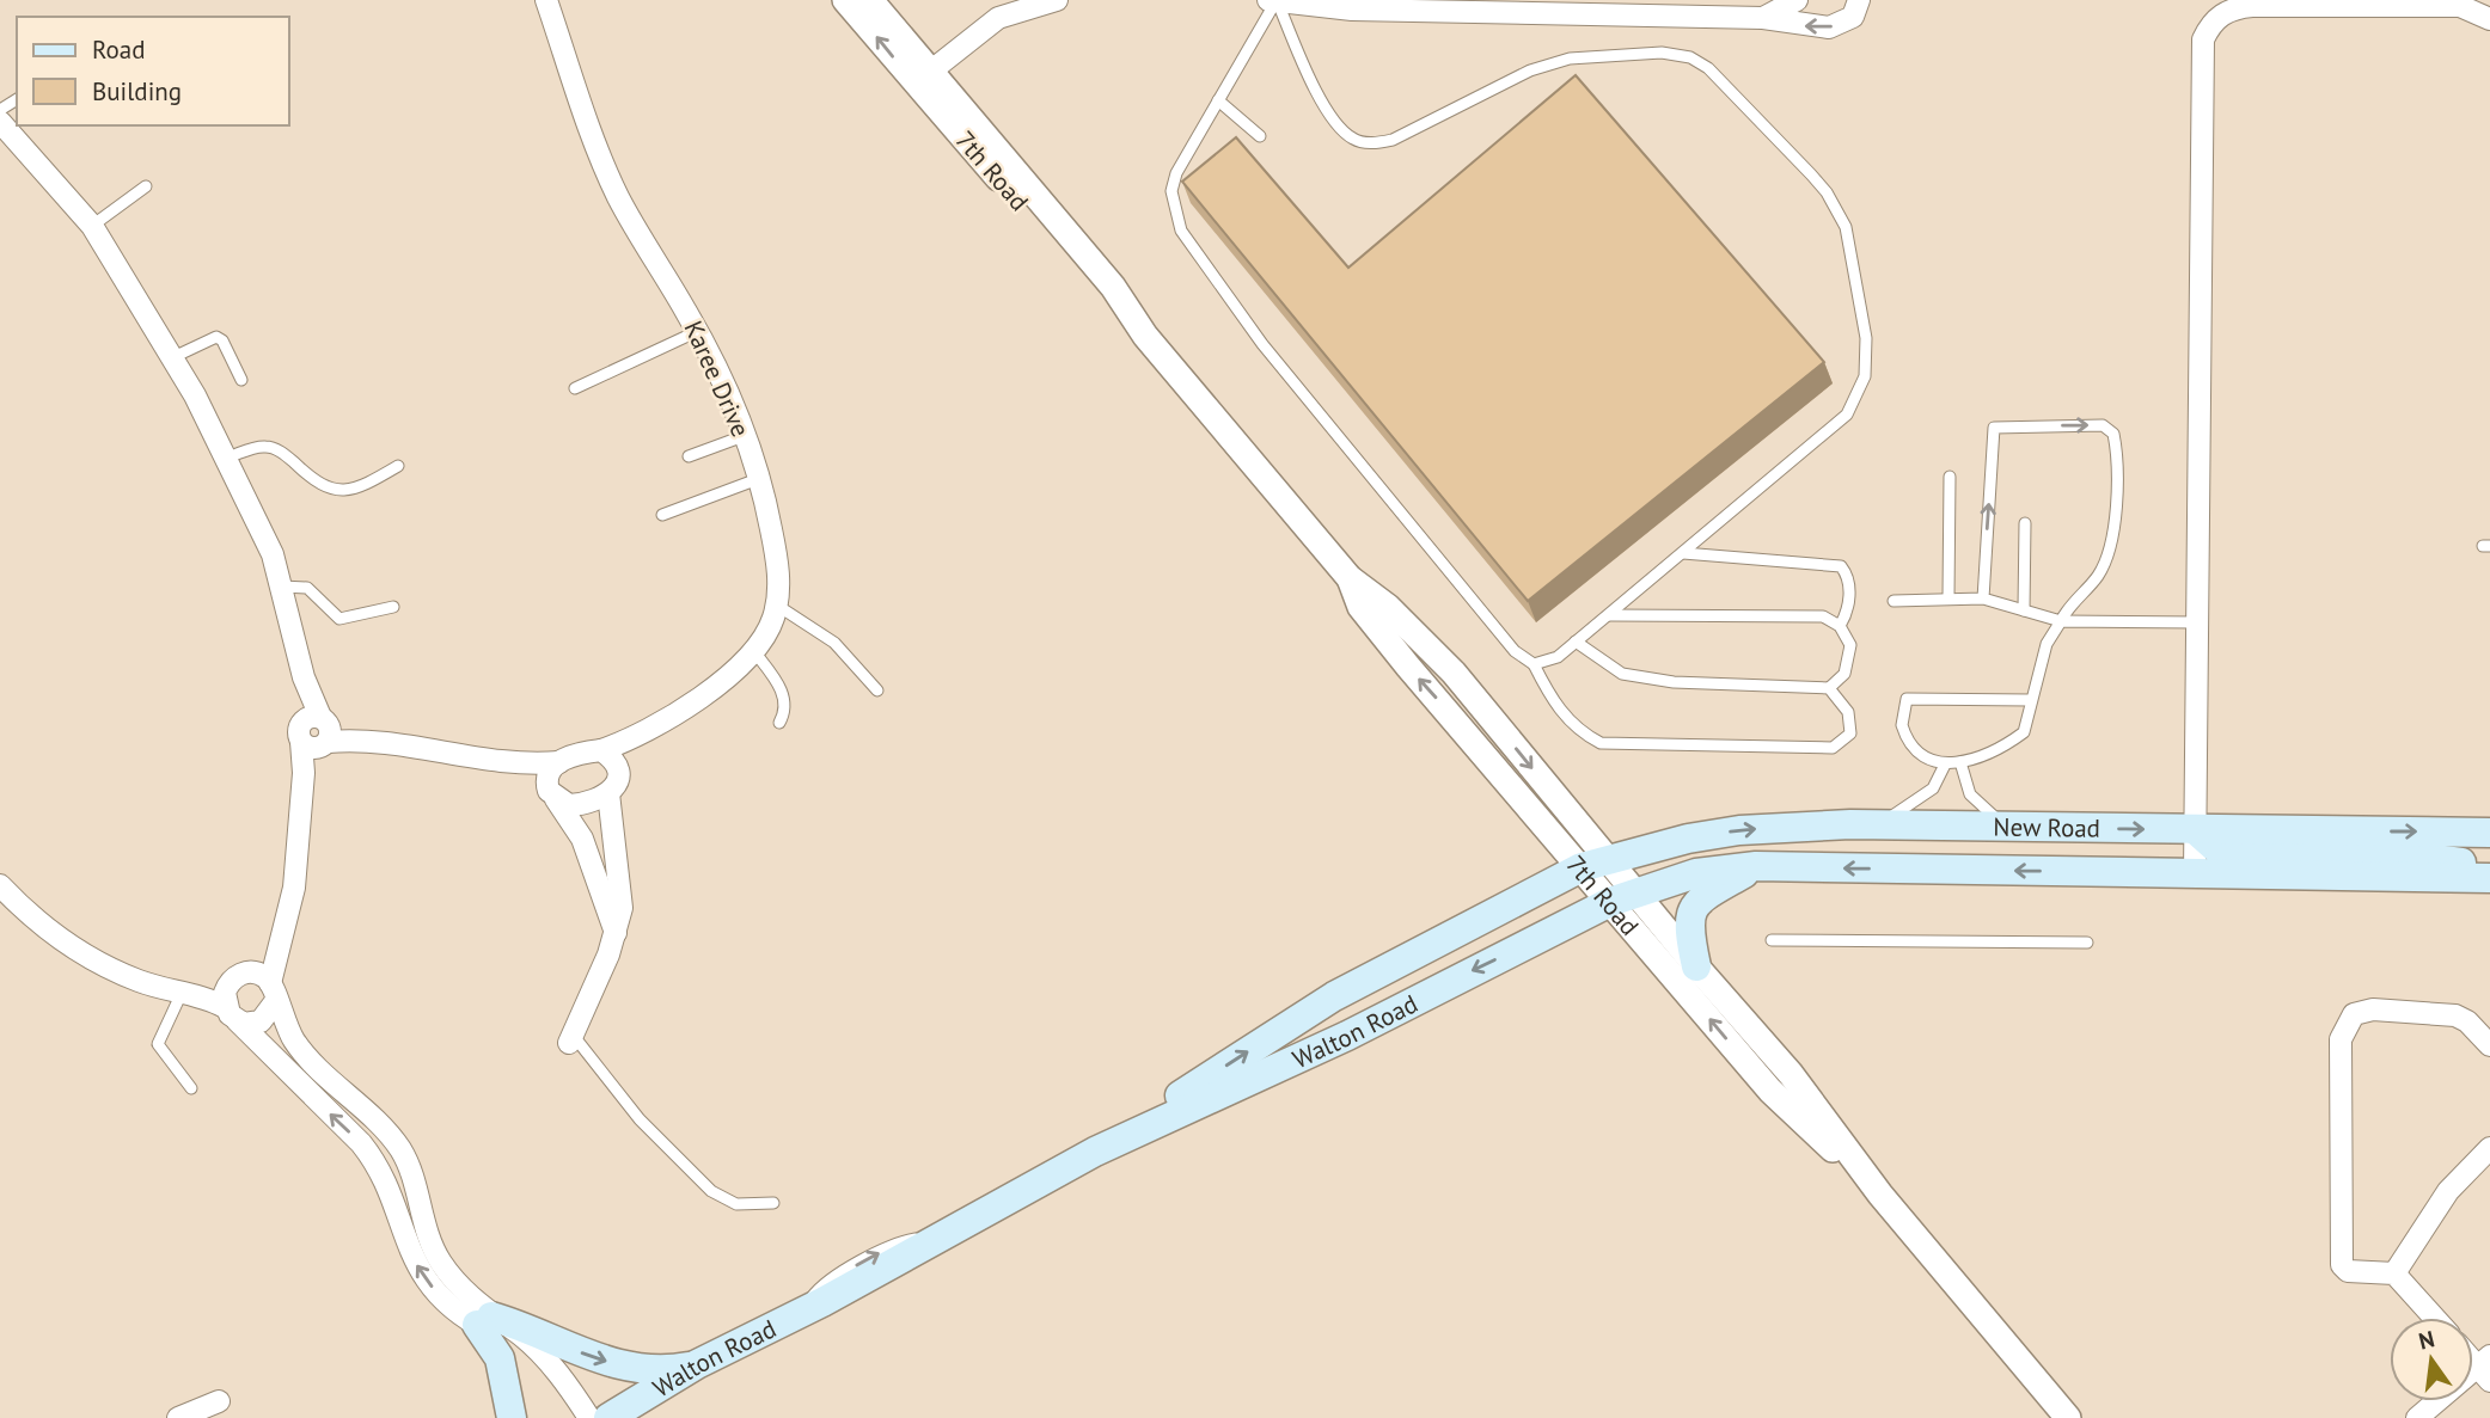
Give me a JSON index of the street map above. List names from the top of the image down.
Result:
{
  "streets": {
    "main road": ["New Road", "Walton Road"],
    "street": ["7th Road", "Karee Drive"]
  },
  "crossings": [
    ["7th Road", "New Road"],
    ["7th Road", "Walton Road"],
    ["New Road", "Walton Road"]
  ],
  "legend": ["Road", "Building"],
  "north": "top"
}
